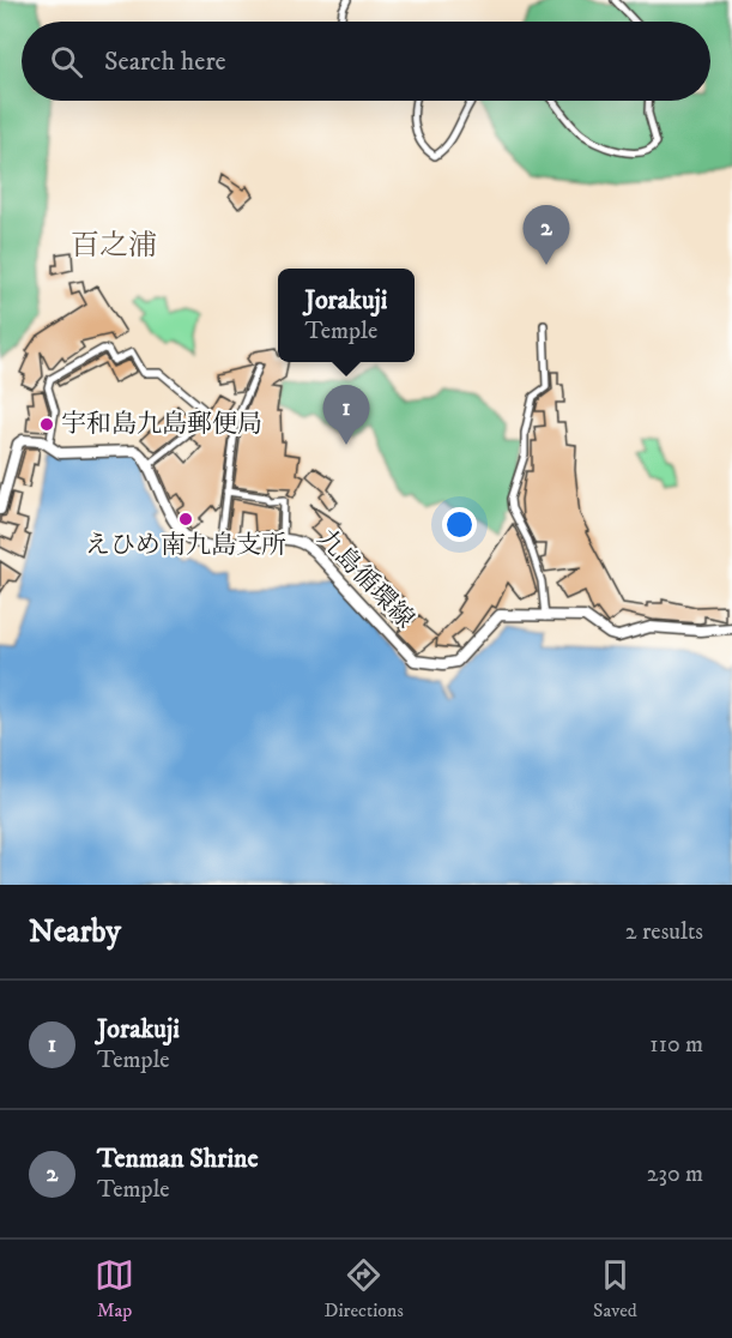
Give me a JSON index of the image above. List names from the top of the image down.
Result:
{
  "streets": {
    "main road": ["九島循環線"]
  },
  "districts": ["百之浦"],
  "places": ["宇和島九島郵便局", "えひめ南九島支所"],
  "page": {
    "search": "Search here",
    "pins": ["2", "1"],
    "popup": ["Jorakuji", "Temple"],
    "heading": ["Nearby", "2 results"],
    "list": [
      {
        "mark": "1",
        "name": "Jorakuji",
        "note": "Temple",
        "value": "110 m"
      },
      {
        "mark": "2",
        "name": "Tenman Shrine",
        "note": "Temple",
        "value": "230 m"
      }
    ],
    "nav": ["Map", "Directions", "Saved"]
  }
}
